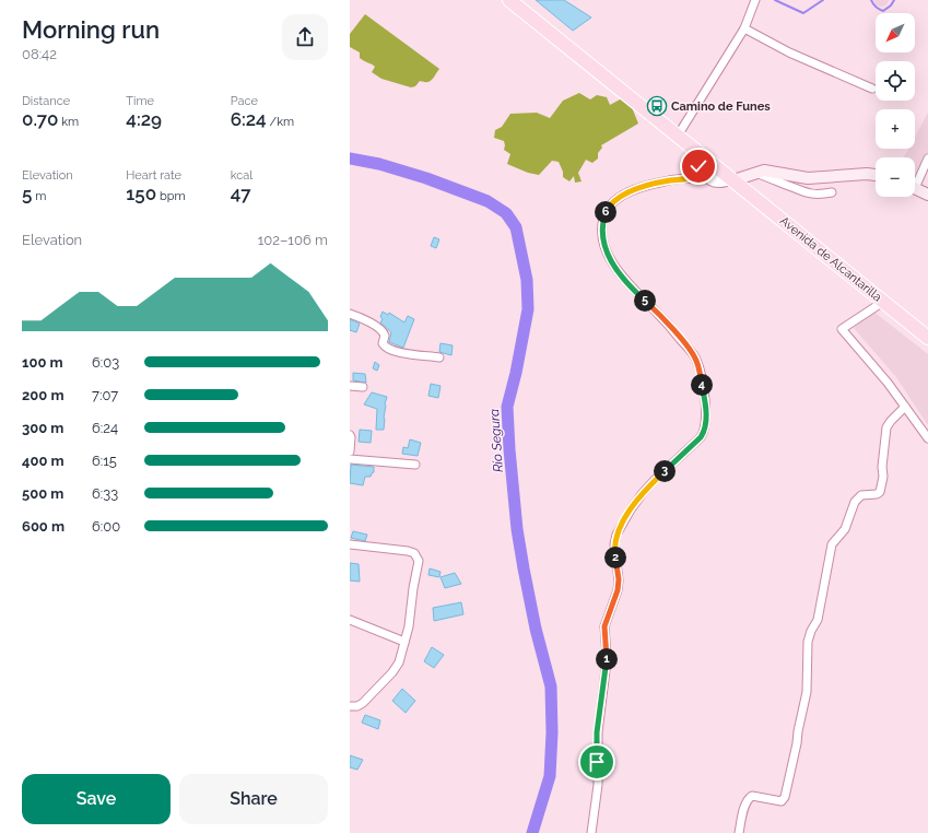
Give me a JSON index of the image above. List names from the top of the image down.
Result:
{
  "streets": {
    "main road": ["Avenida de Alcantarilla"]
  },
  "water": ["Río Segura"],
  "places": {
    "bus stop": ["Camino de Funes"]
  },
  "north": "bottom left",
  "page": {
    "heading": ["Morning run", "08:42"],
    "map_buttons": ["+", "−"],
    "stats": [
      ["Distance", "0.70 km"],
      ["Time", "4:29"],
      ["Pace", "6:24 /km"],
      ["Elevation", "5 m"],
      ["Heart rate", "150 bpm"],
      ["kcal", "47"]
    ],
    "pins": [
      "6",
      "5",
      "4",
      "3",
      "2",
      "1"
    ],
    "chart": ["Elevation", "102–106 m"],
    "list": [
      {
        "name": "100 m",
        "note": "6:03"
      },
      {
        "name": "200 m",
        "note": "7:07"
      },
      {
        "name": "300 m",
        "note": "6:24"
      },
      {
        "name": "400 m",
        "note": "6:15"
      },
      {
        "name": "500 m",
        "note": "6:33"
      },
      {
        "name": "600 m",
        "note": "6:00"
      }
    ],
    "buttons": ["Save", "Share"]
  }
}
